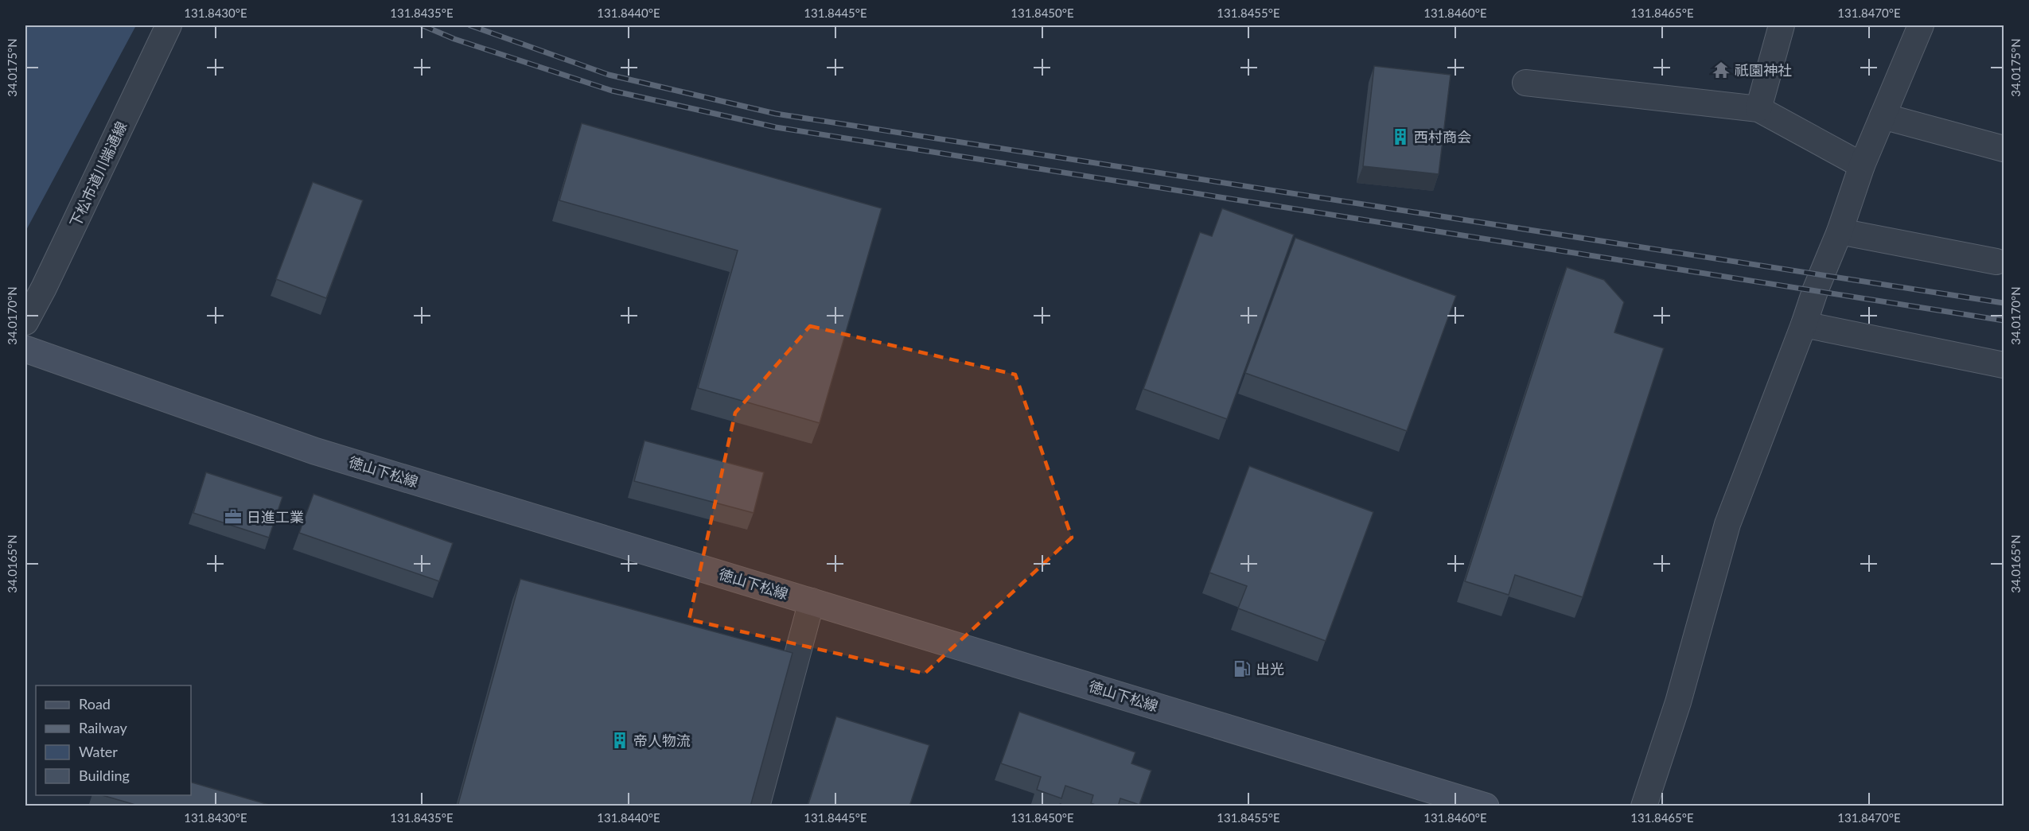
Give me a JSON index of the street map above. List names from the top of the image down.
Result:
{
  "streets": {
    "main road": ["徳山下松線"],
    "street": ["下松市道川端通線"]
  },
  "places": {
    "temple": ["祇園神社"],
    "building": ["西村商会", "帝人物流"],
    "office": ["日進工業"],
    "fuel station": ["出光"]
  },
  "legend": [
    "Road",
    "Railway",
    "Water",
    "Building"
  ],
  "coordinates": [
    "131.8430°E",
    "131.8435°E",
    "131.8440°E",
    "131.8445°E",
    "131.8450°E",
    "131.8455°E",
    "131.8460°E",
    "131.8465°E",
    "131.8470°E",
    "34.0175°N",
    "34.0170°N",
    "34.0165°N"
  ]
}
